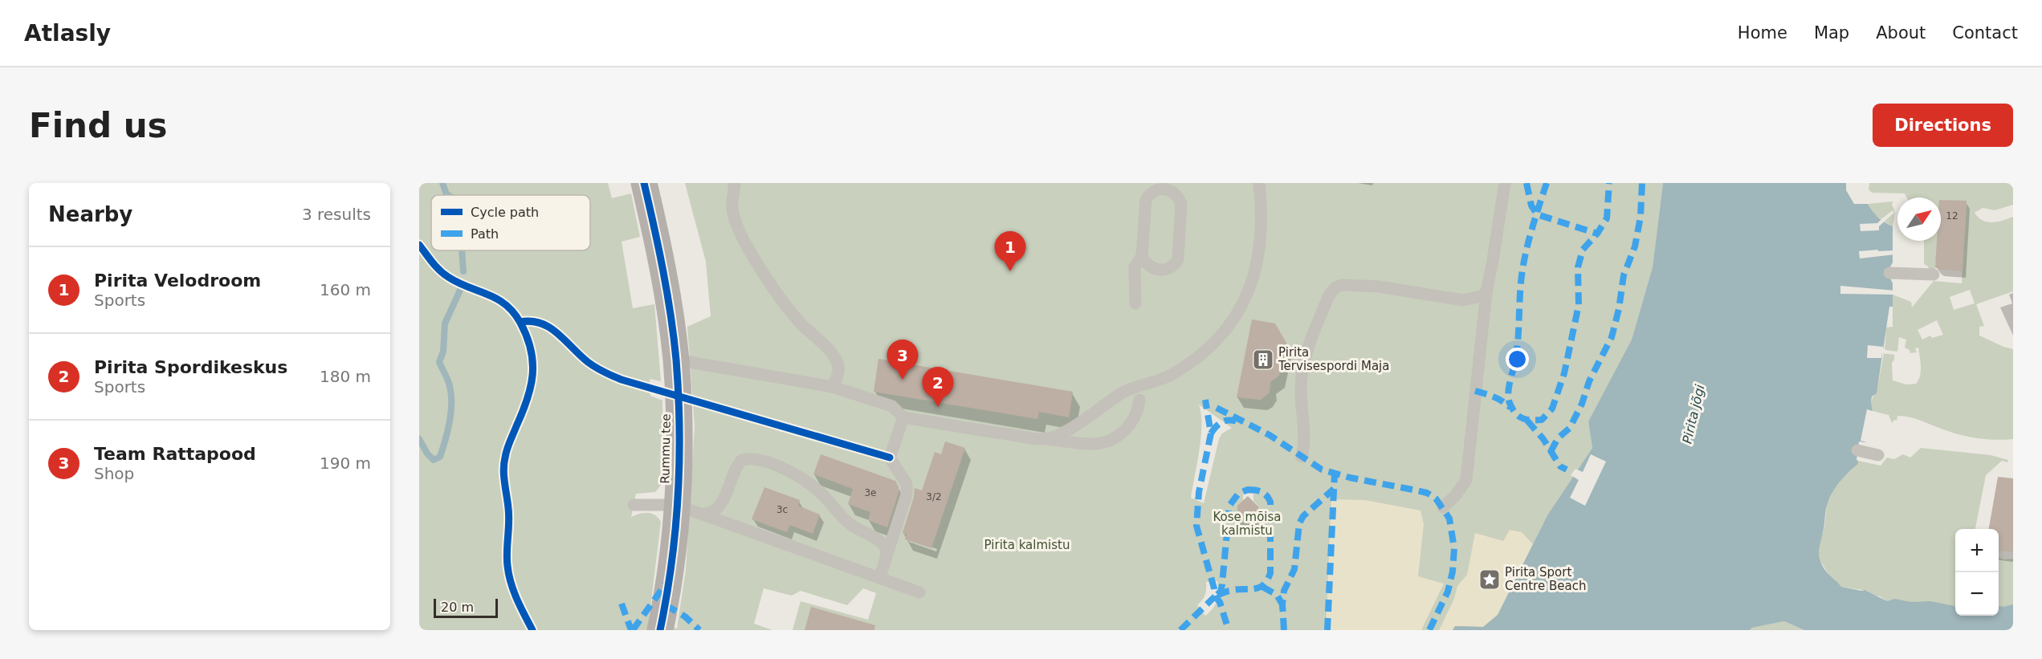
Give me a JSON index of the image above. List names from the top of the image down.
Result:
{
  "streets": {
    "main road": ["Rummu tee"]
  },
  "water": ["Pirita jõgi"],
  "parks": ["Kose mõisa kalmistu", "Pirita kalmistu"],
  "places": {
    "building": ["Pirita Tervisespordi Maja"],
    "place": ["Pirita Sport Centre Beach"]
  },
  "house_numbers": [
    "12",
    "3e",
    "3/2",
    "3c"
  ],
  "legend": ["Cycle path", "Path"],
  "scale_bar": "20 m",
  "north": "top right",
  "page": {
    "header": "Atlasly",
    "nav": [
      "Home",
      "Map",
      "About",
      "Contact"
    ],
    "buttons": "Directions",
    "title": "Find us",
    "heading": ["Nearby", "3 results"],
    "pins": ["1", "3", "2"],
    "list": [
      {
        "mark": "1",
        "name": "Pirita Velodroom",
        "note": "Sports",
        "value": "160 m"
      },
      {
        "mark": "2",
        "name": "Pirita Spordikeskus",
        "note": "Sports",
        "value": "180 m"
      },
      {
        "mark": "3",
        "name": "Team Rattapood",
        "note": "Shop",
        "value": "190 m"
      }
    ],
    "map_buttons": ["+", "−"],
    "scale": "20 m"
  }
}
